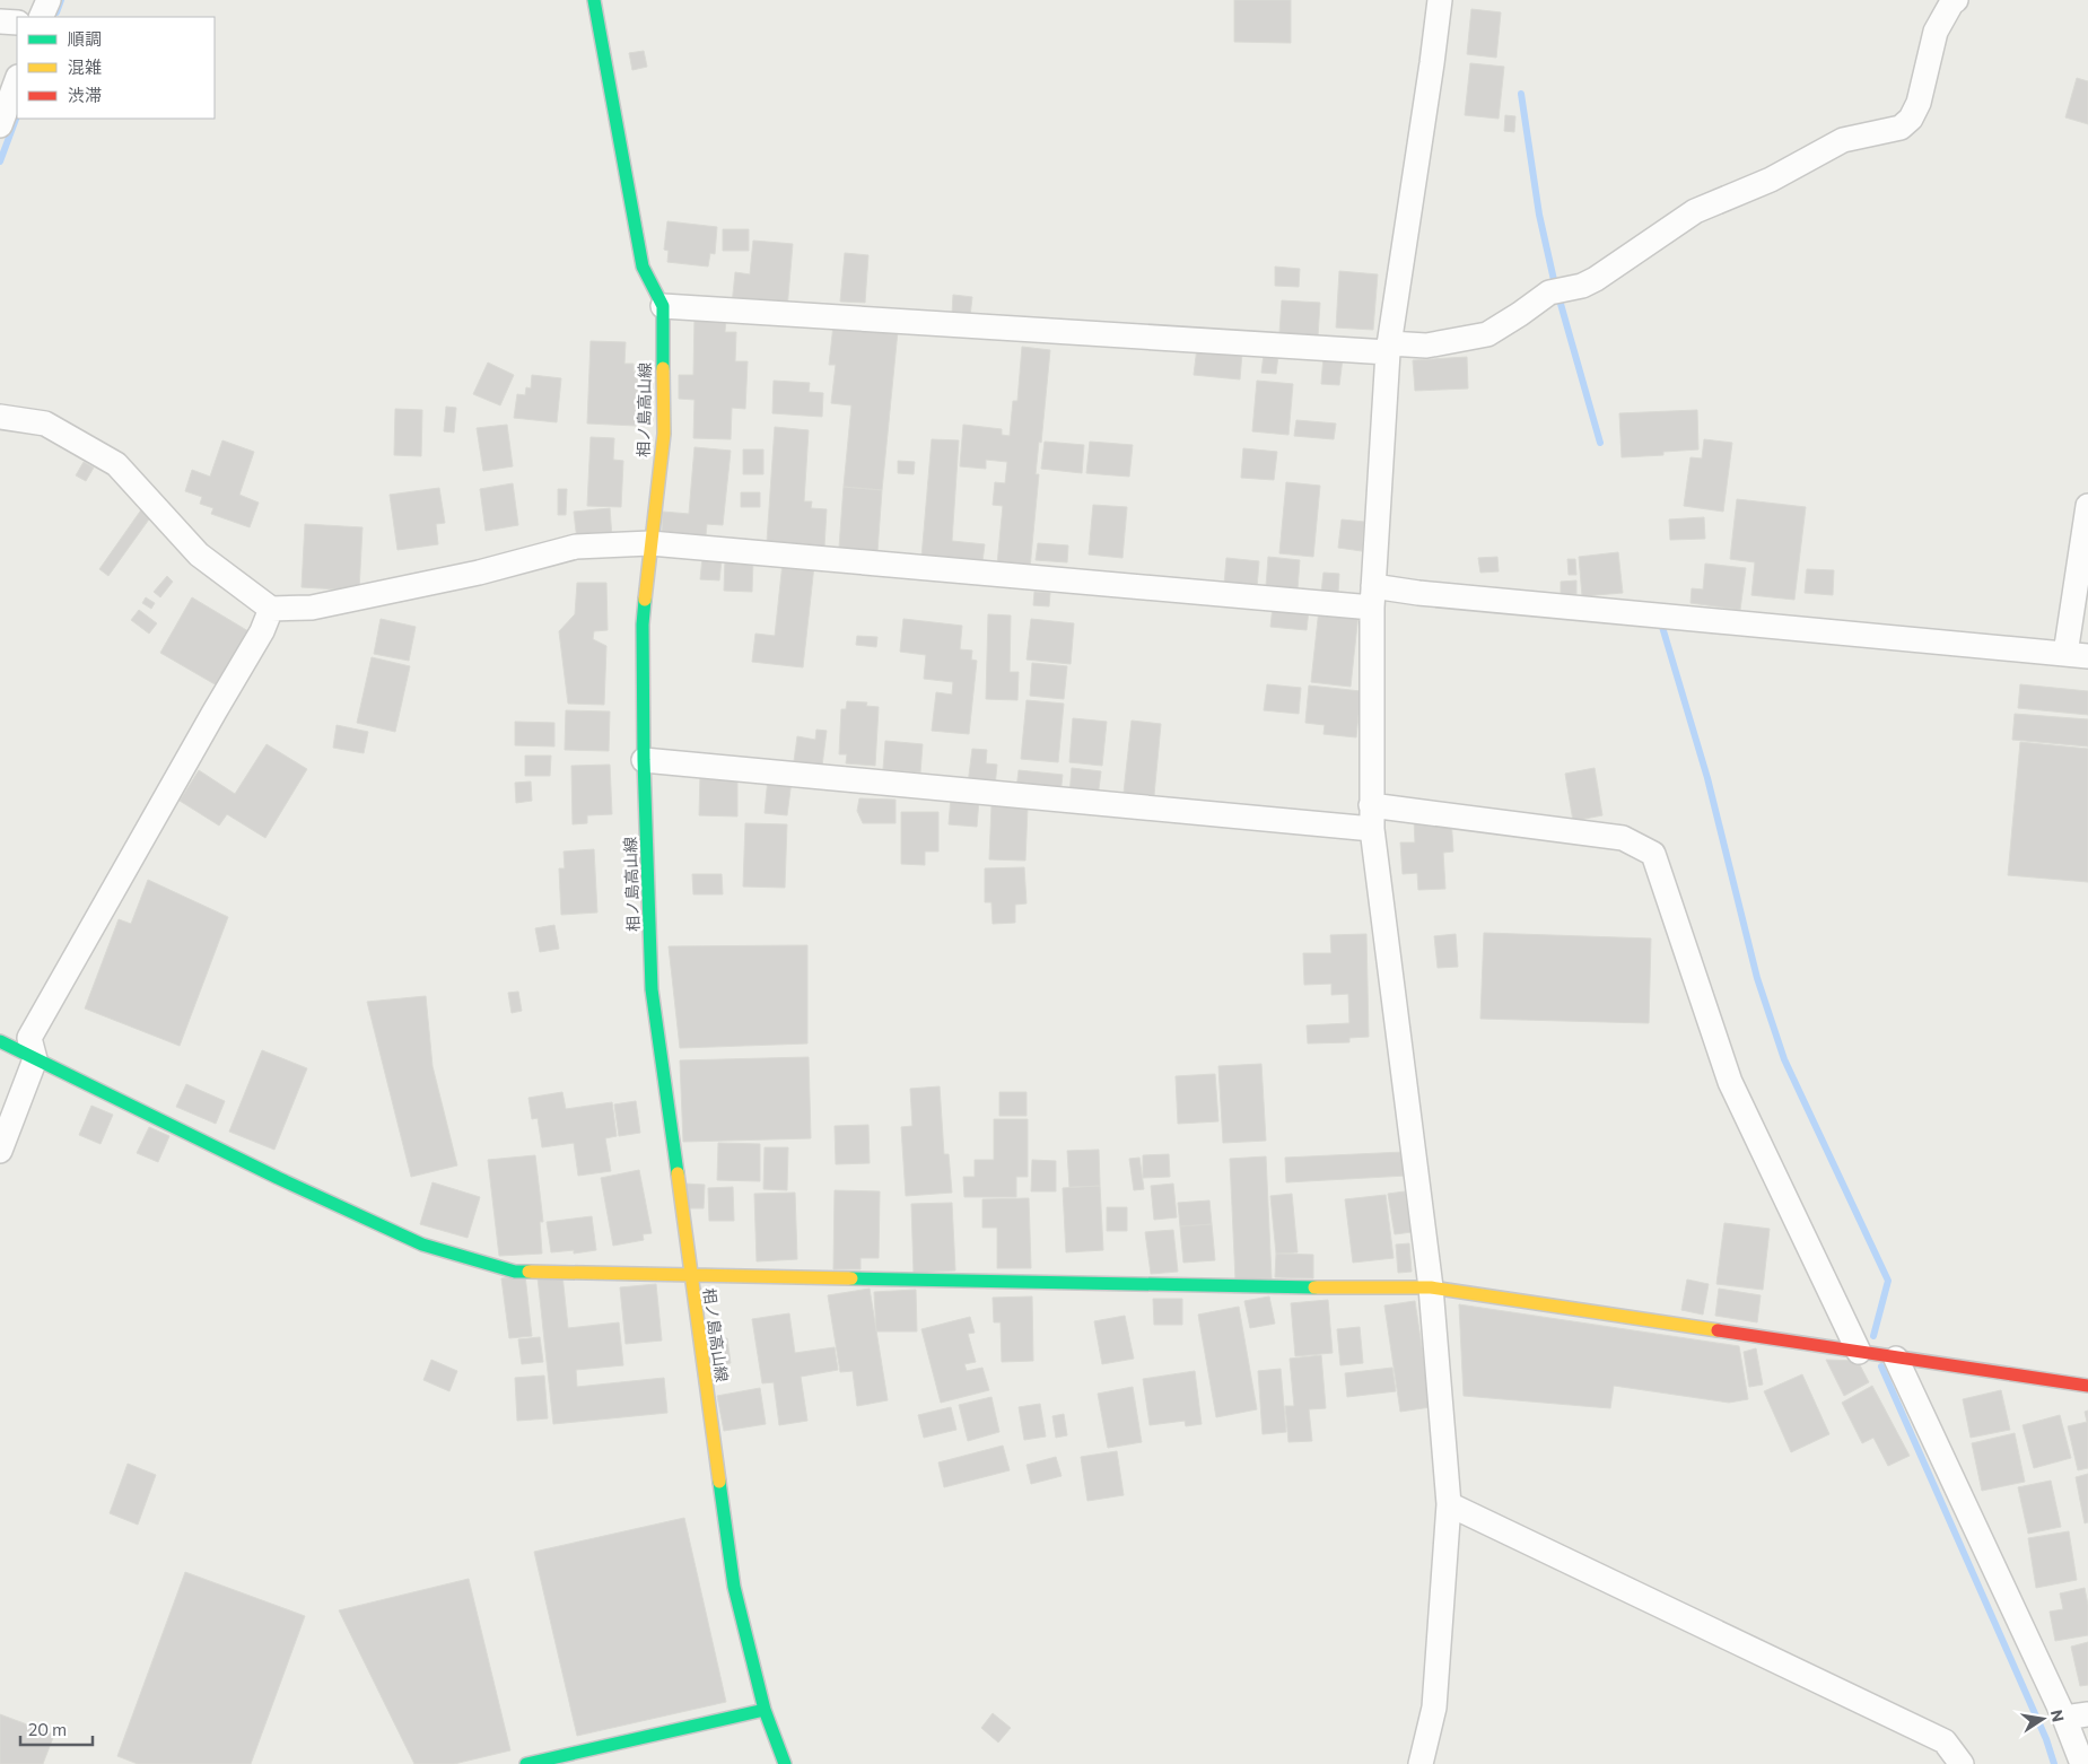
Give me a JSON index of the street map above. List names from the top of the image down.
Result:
{
  "streets": {
    "street": ["相ノ島高山線"]
  },
  "legend": ["順調", "混雑", "渋滞"],
  "scale_bar": "20 m",
  "north": "right"
}
